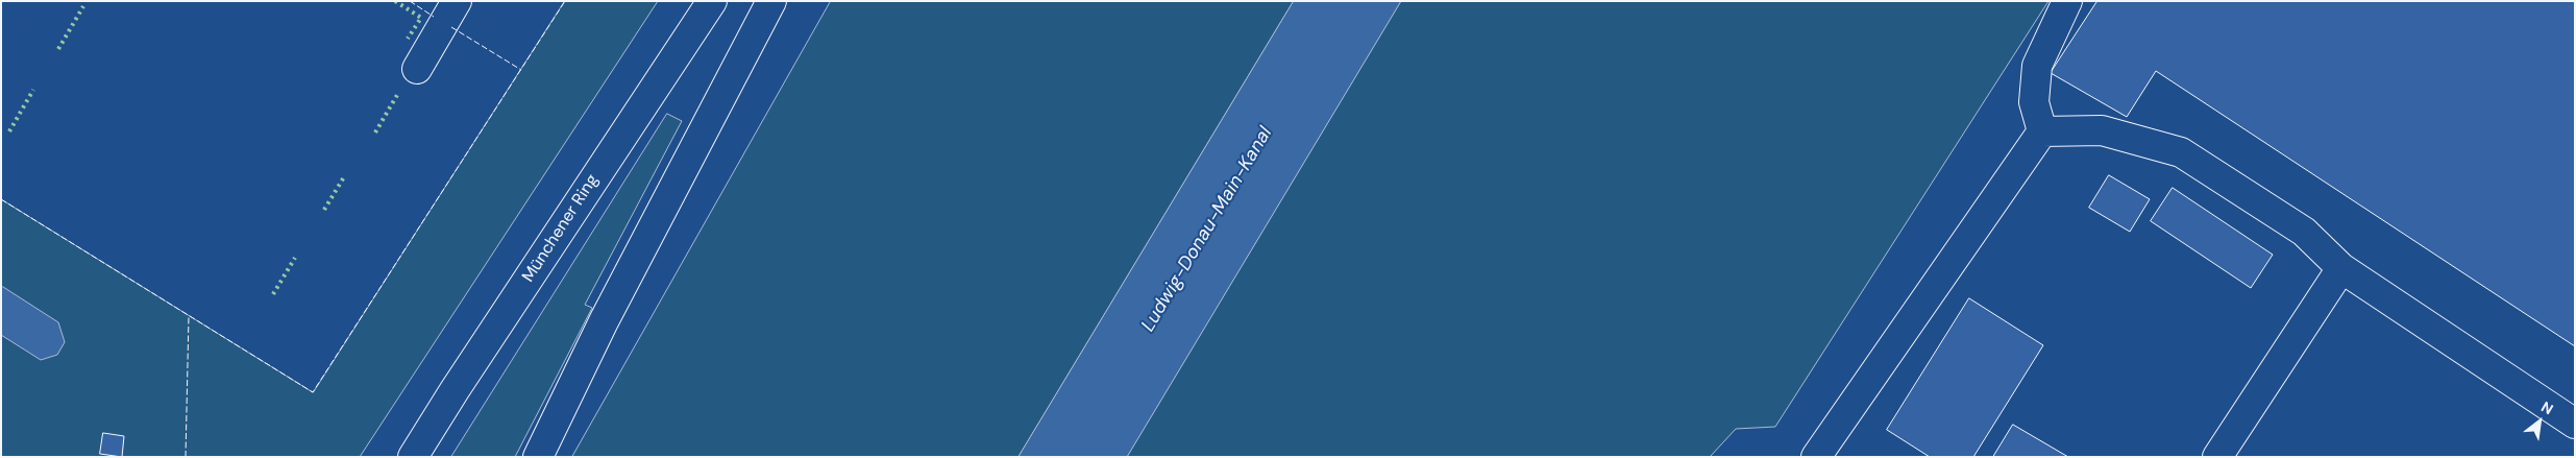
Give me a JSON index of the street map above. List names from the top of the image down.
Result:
{
  "streets": {
    "main road": ["Münchener Ring"]
  },
  "water": ["Ludwig-Donau-Main-Kanal"],
  "north": "top right"
}
